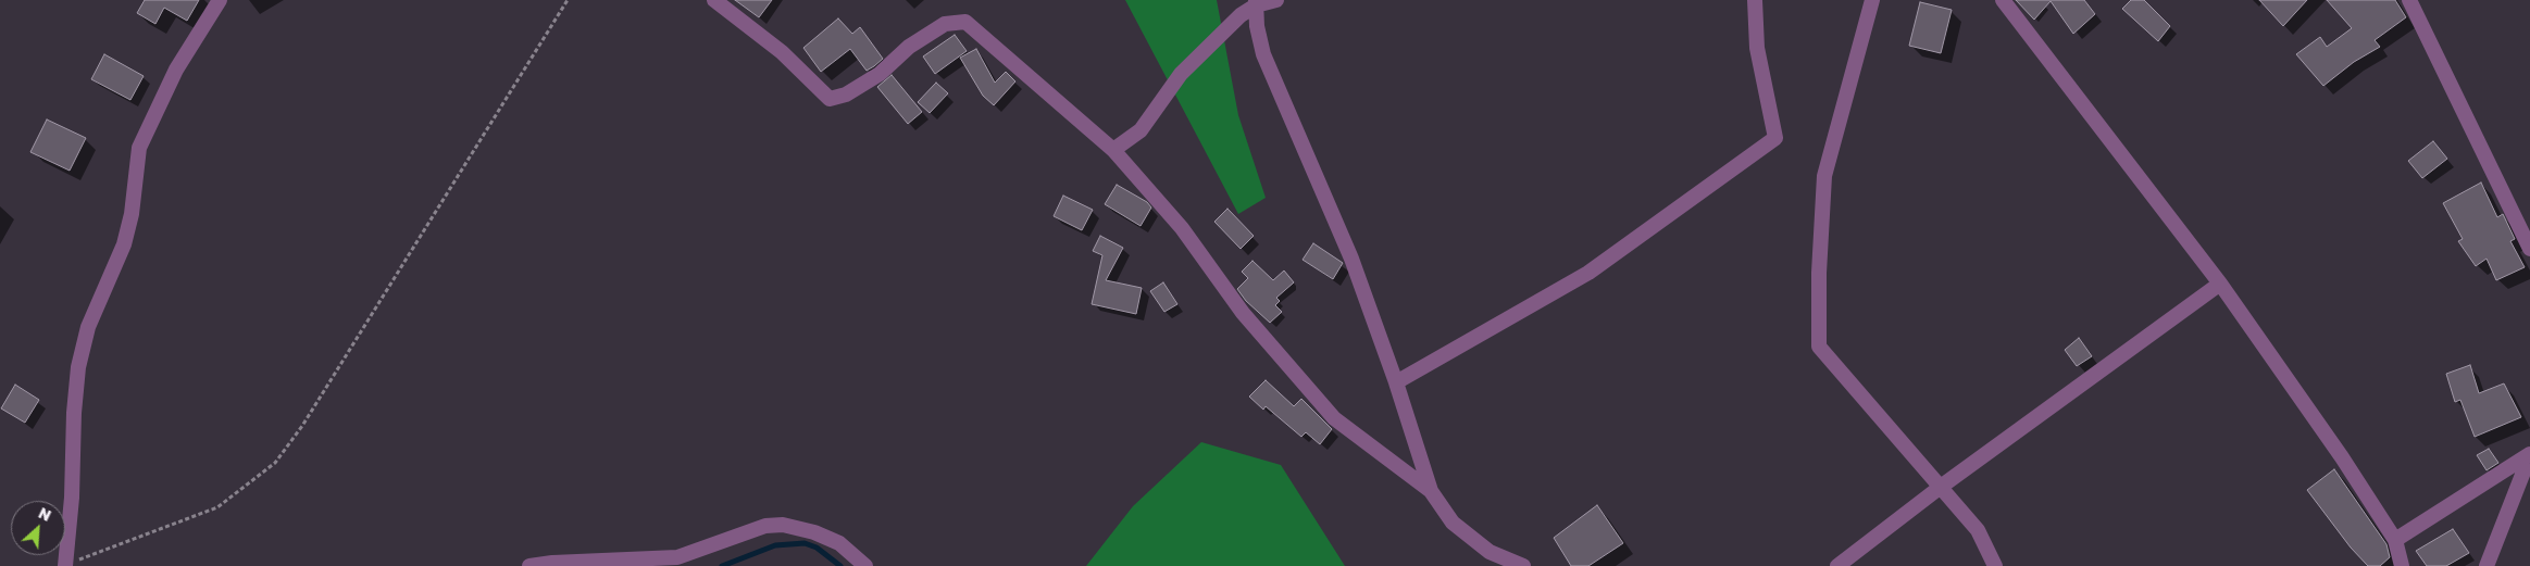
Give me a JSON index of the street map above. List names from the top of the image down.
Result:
{
  "north": "top right"
}
